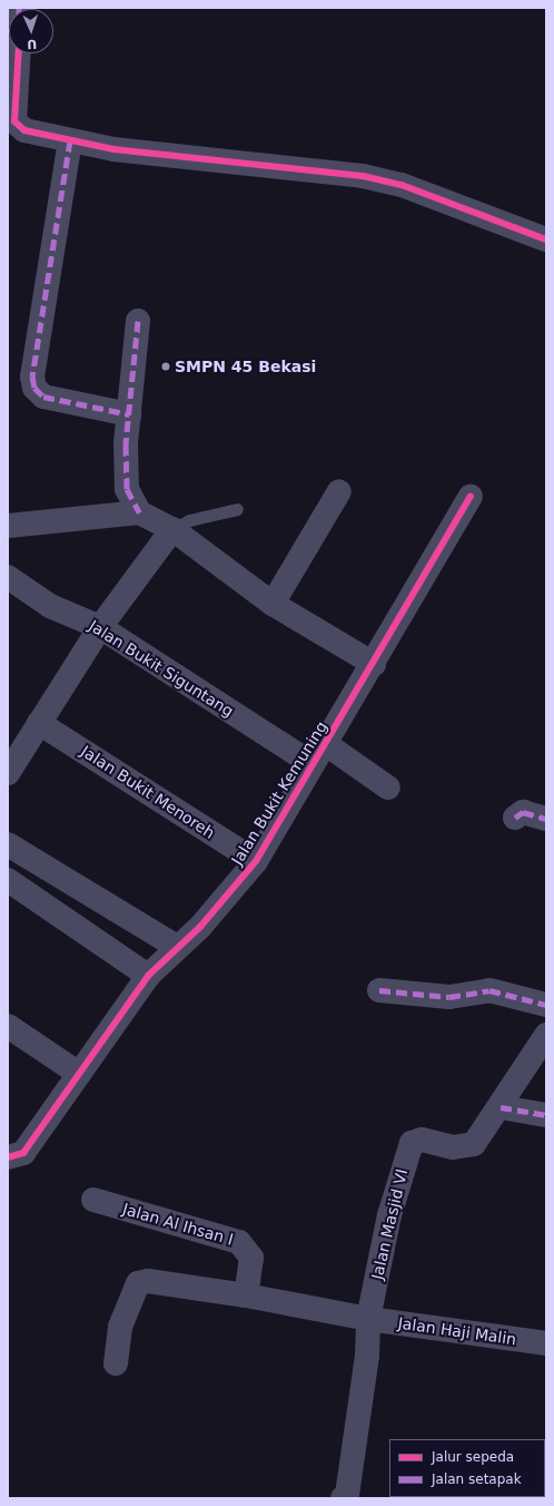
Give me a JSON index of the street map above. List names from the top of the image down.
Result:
{
  "streets": {
    "street": [
      "Jalan Bukit Siguntang",
      "Jalan Bukit Menoreh",
      "Jalan Bukit Kemuning",
      "Jalan Al Ihsan I",
      "Jalan Masjid VI",
      "Jalan Haji Malin"
    ]
  },
  "crossings": [
    ["Jalan Bukit Siguntang", "Jalan Bukit Kemuning"],
    ["Jalan Bukit Menoreh", "Jalan Bukit Kemuning"],
    ["Jalan Masjid VI", "Jalan Haji Malin"]
  ],
  "places": ["SMPN 45 Bekasi"],
  "legend": ["Jalur sepeda", "Jalan setapak"],
  "north": "bottom"
}
